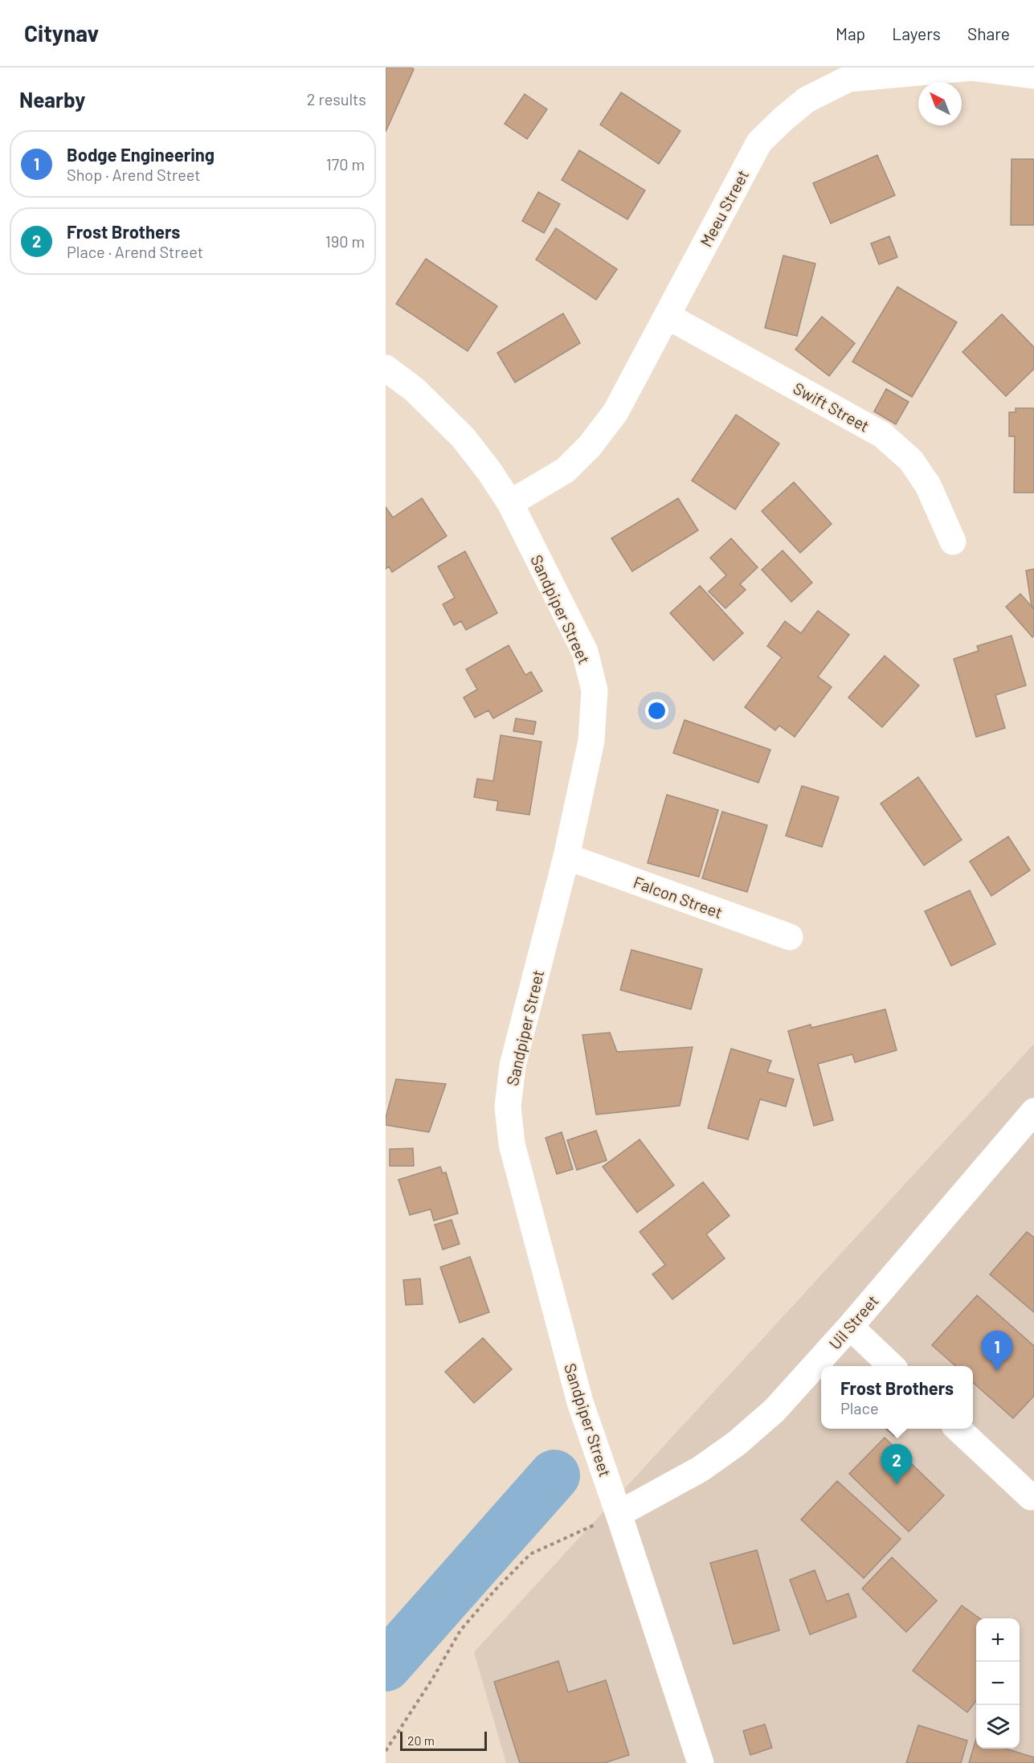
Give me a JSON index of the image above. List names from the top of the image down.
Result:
{
  "streets": {
    "street": [
      "Meeu Street",
      "Swift Street",
      "Sandpiper Street",
      "Falcon Street",
      "Uil Street"
    ]
  },
  "crossings": [
    ["Meeu Street", "Swift Street"],
    ["Meeu Street", "Sandpiper Street"],
    ["Sandpiper Street", "Falcon Street"],
    ["Sandpiper Street", "Uil Street"]
  ],
  "scale_bar": "20 m",
  "north": "top left",
  "page": {
    "header": "Citynav",
    "nav": ["Map", "Layers", "Share"],
    "heading": ["Nearby", "2 results"],
    "list": [
      {
        "mark": "1",
        "name": "Bodge Engineering",
        "note": "Shop · Arend Street",
        "value": "170 m"
      },
      {
        "mark": "2",
        "name": "Frost Brothers",
        "note": "Place · Arend Street",
        "value": "190 m"
      }
    ],
    "pins": ["1", "2"],
    "popup": ["Frost Brothers", "Place"],
    "map_buttons": ["+", "−"],
    "scale": "20 m"
  }
}
